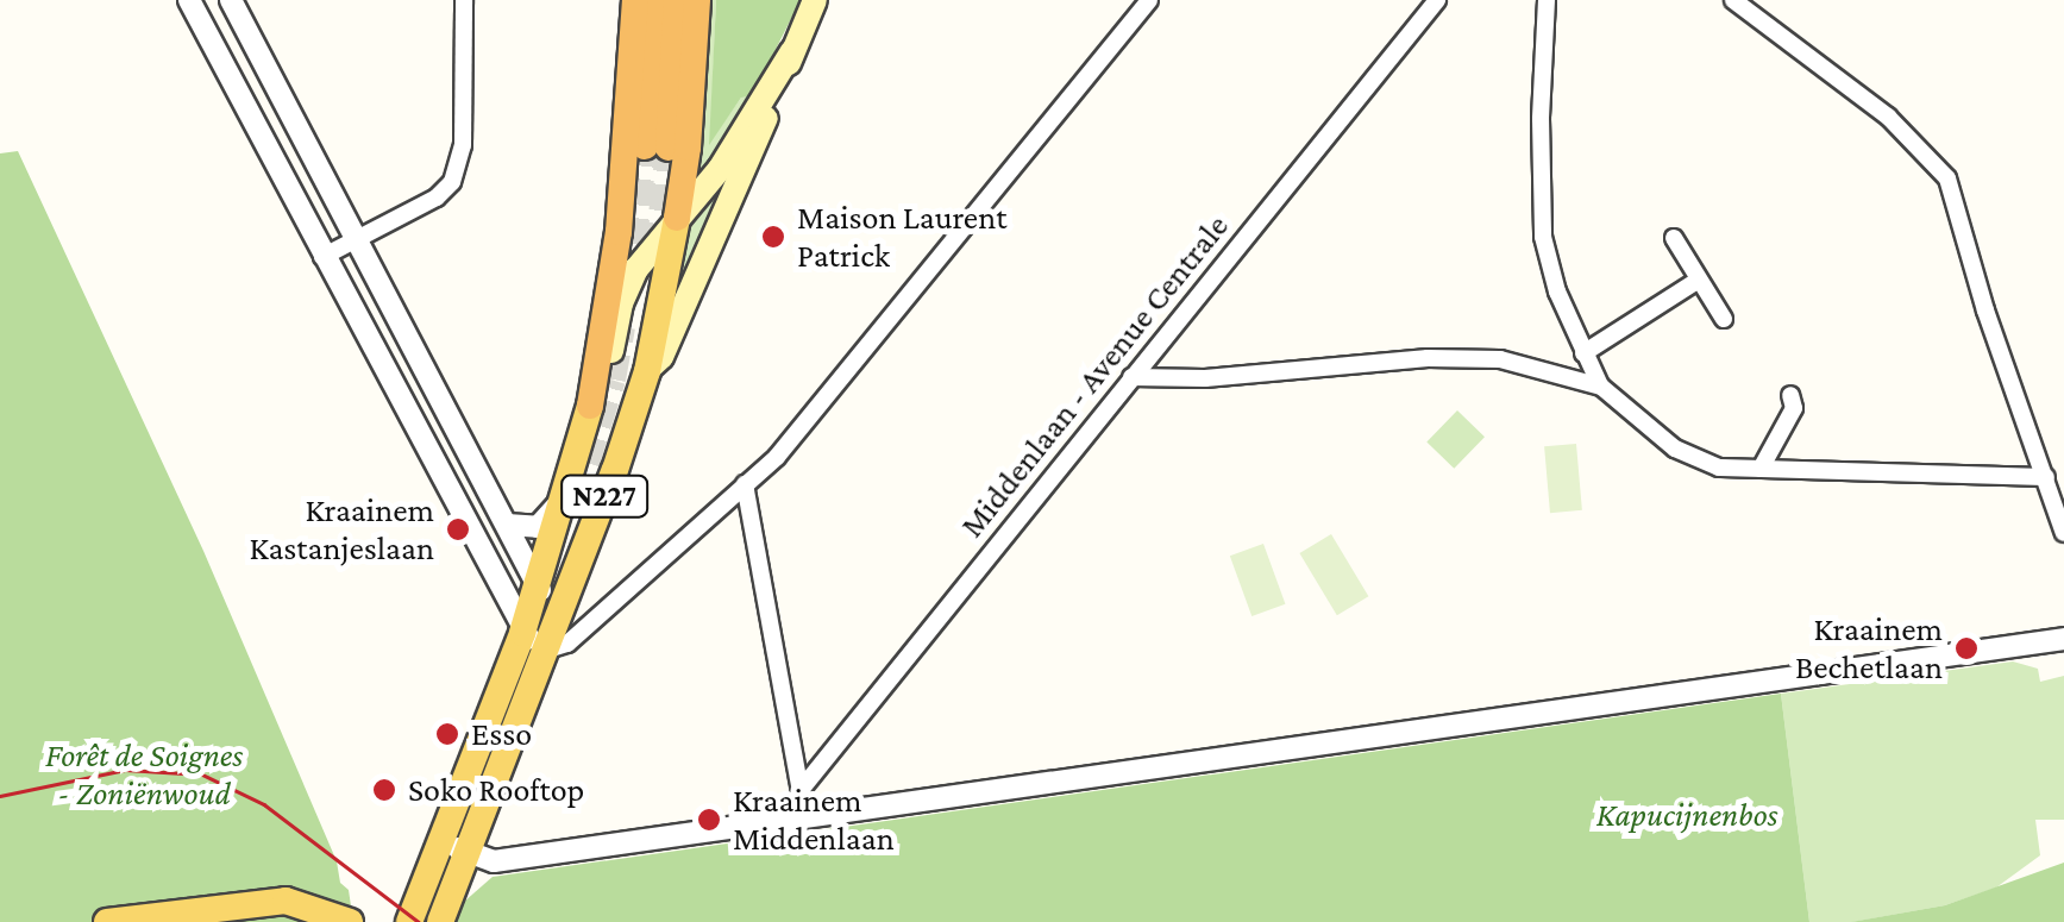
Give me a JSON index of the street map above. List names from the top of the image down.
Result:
{
  "streets": {
    "main road": ["N227"],
    "street": ["Middenlaan - Avenue Centrale"]
  },
  "parks": ["Forêt de Soignes - Zoniënwoud", "Kapucijnenbos"],
  "places": [
    "Maison Laurent Patrick",
    "Kraainem Kastanjeslaan",
    "Kraainem Bechetlaan",
    "Esso",
    "Soko Rooftop",
    "Kraainem Middenlaan"
  ]
}
